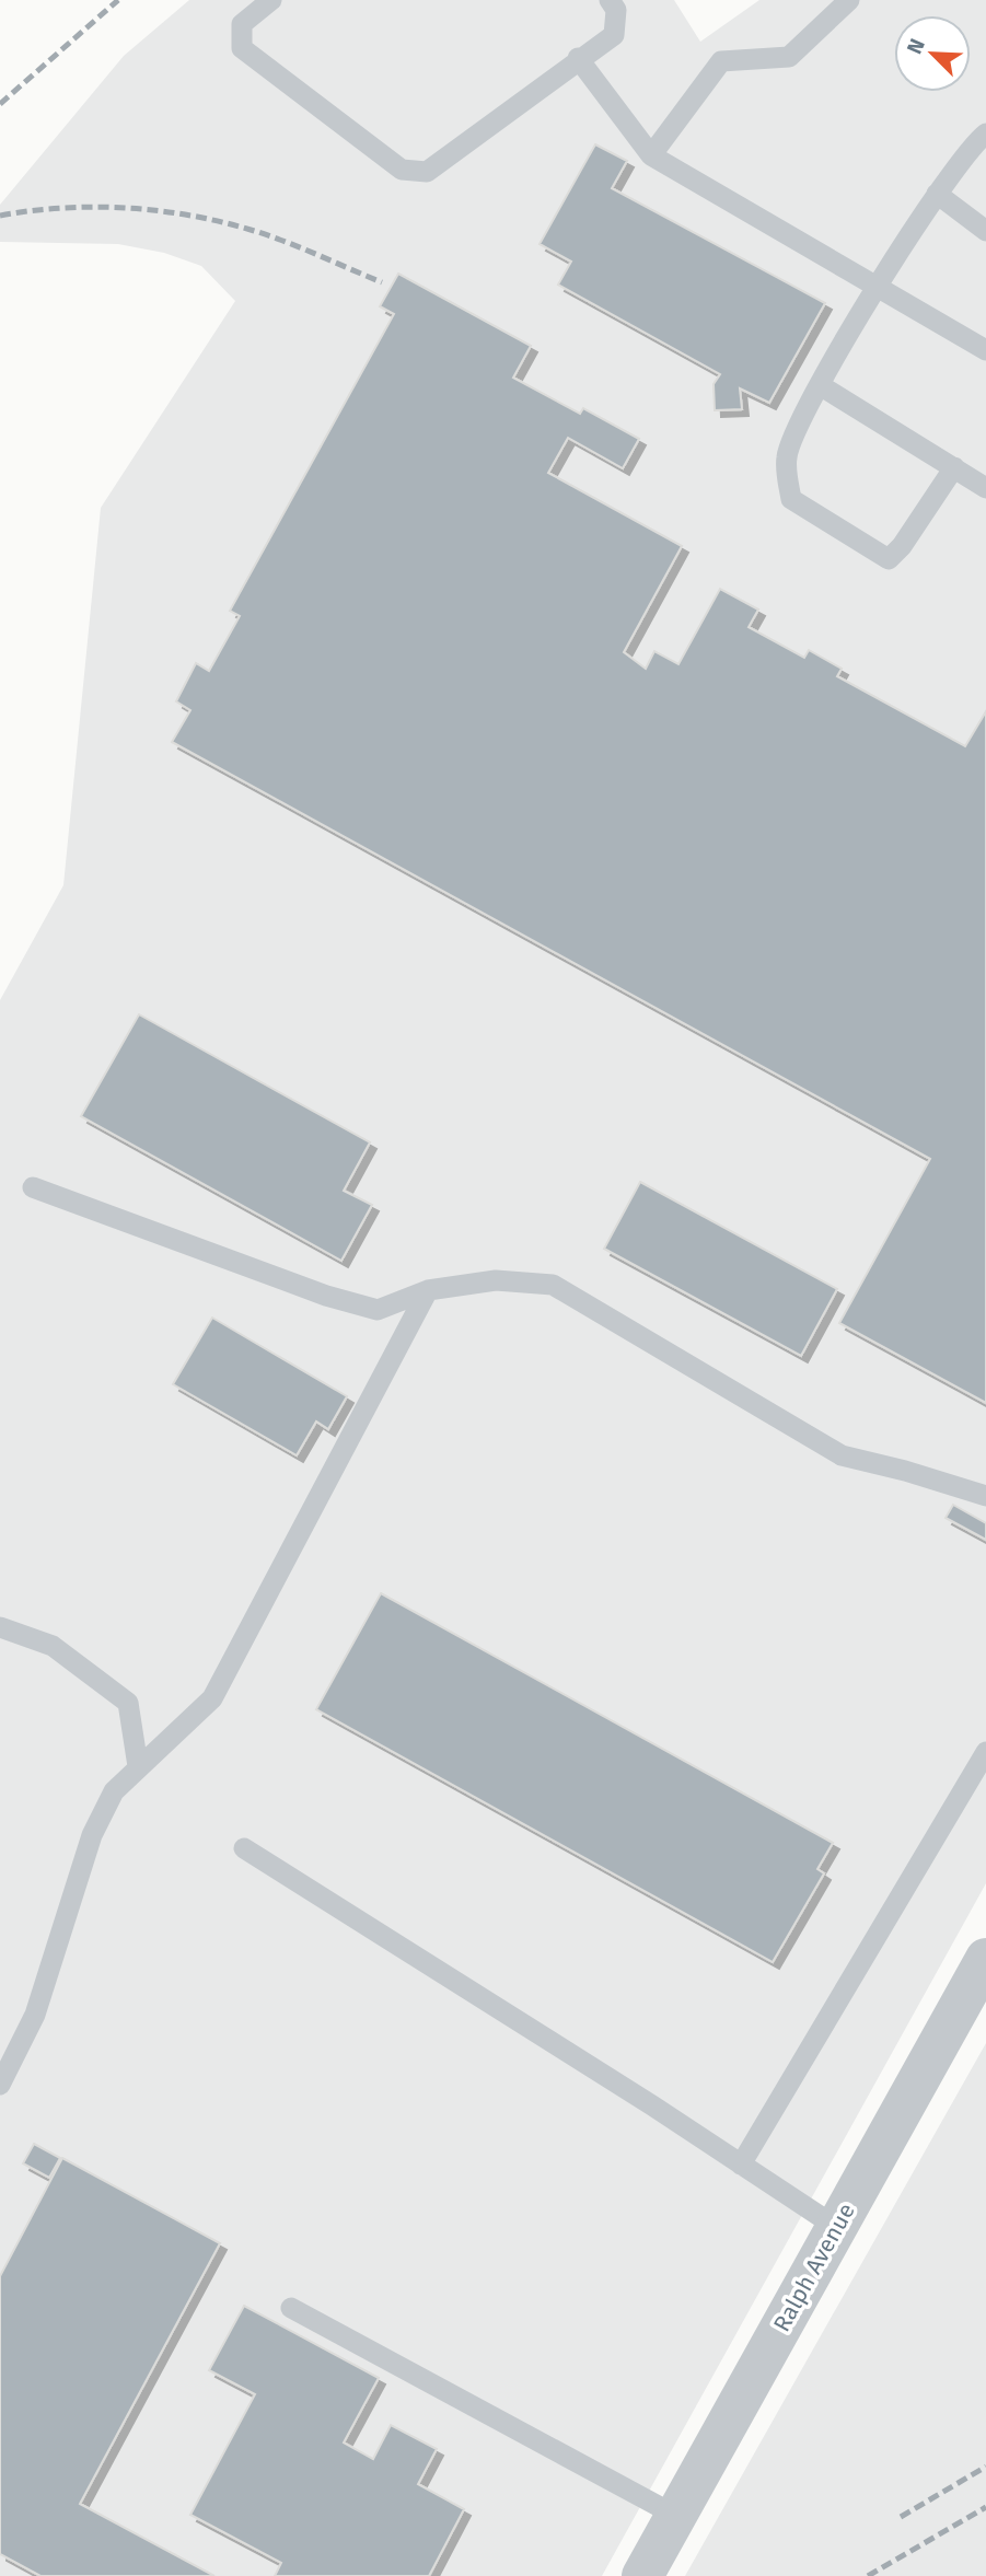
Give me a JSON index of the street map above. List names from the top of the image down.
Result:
{
  "streets": {
    "street": ["Ralph Avenue"]
  },
  "north": "top left"
}
